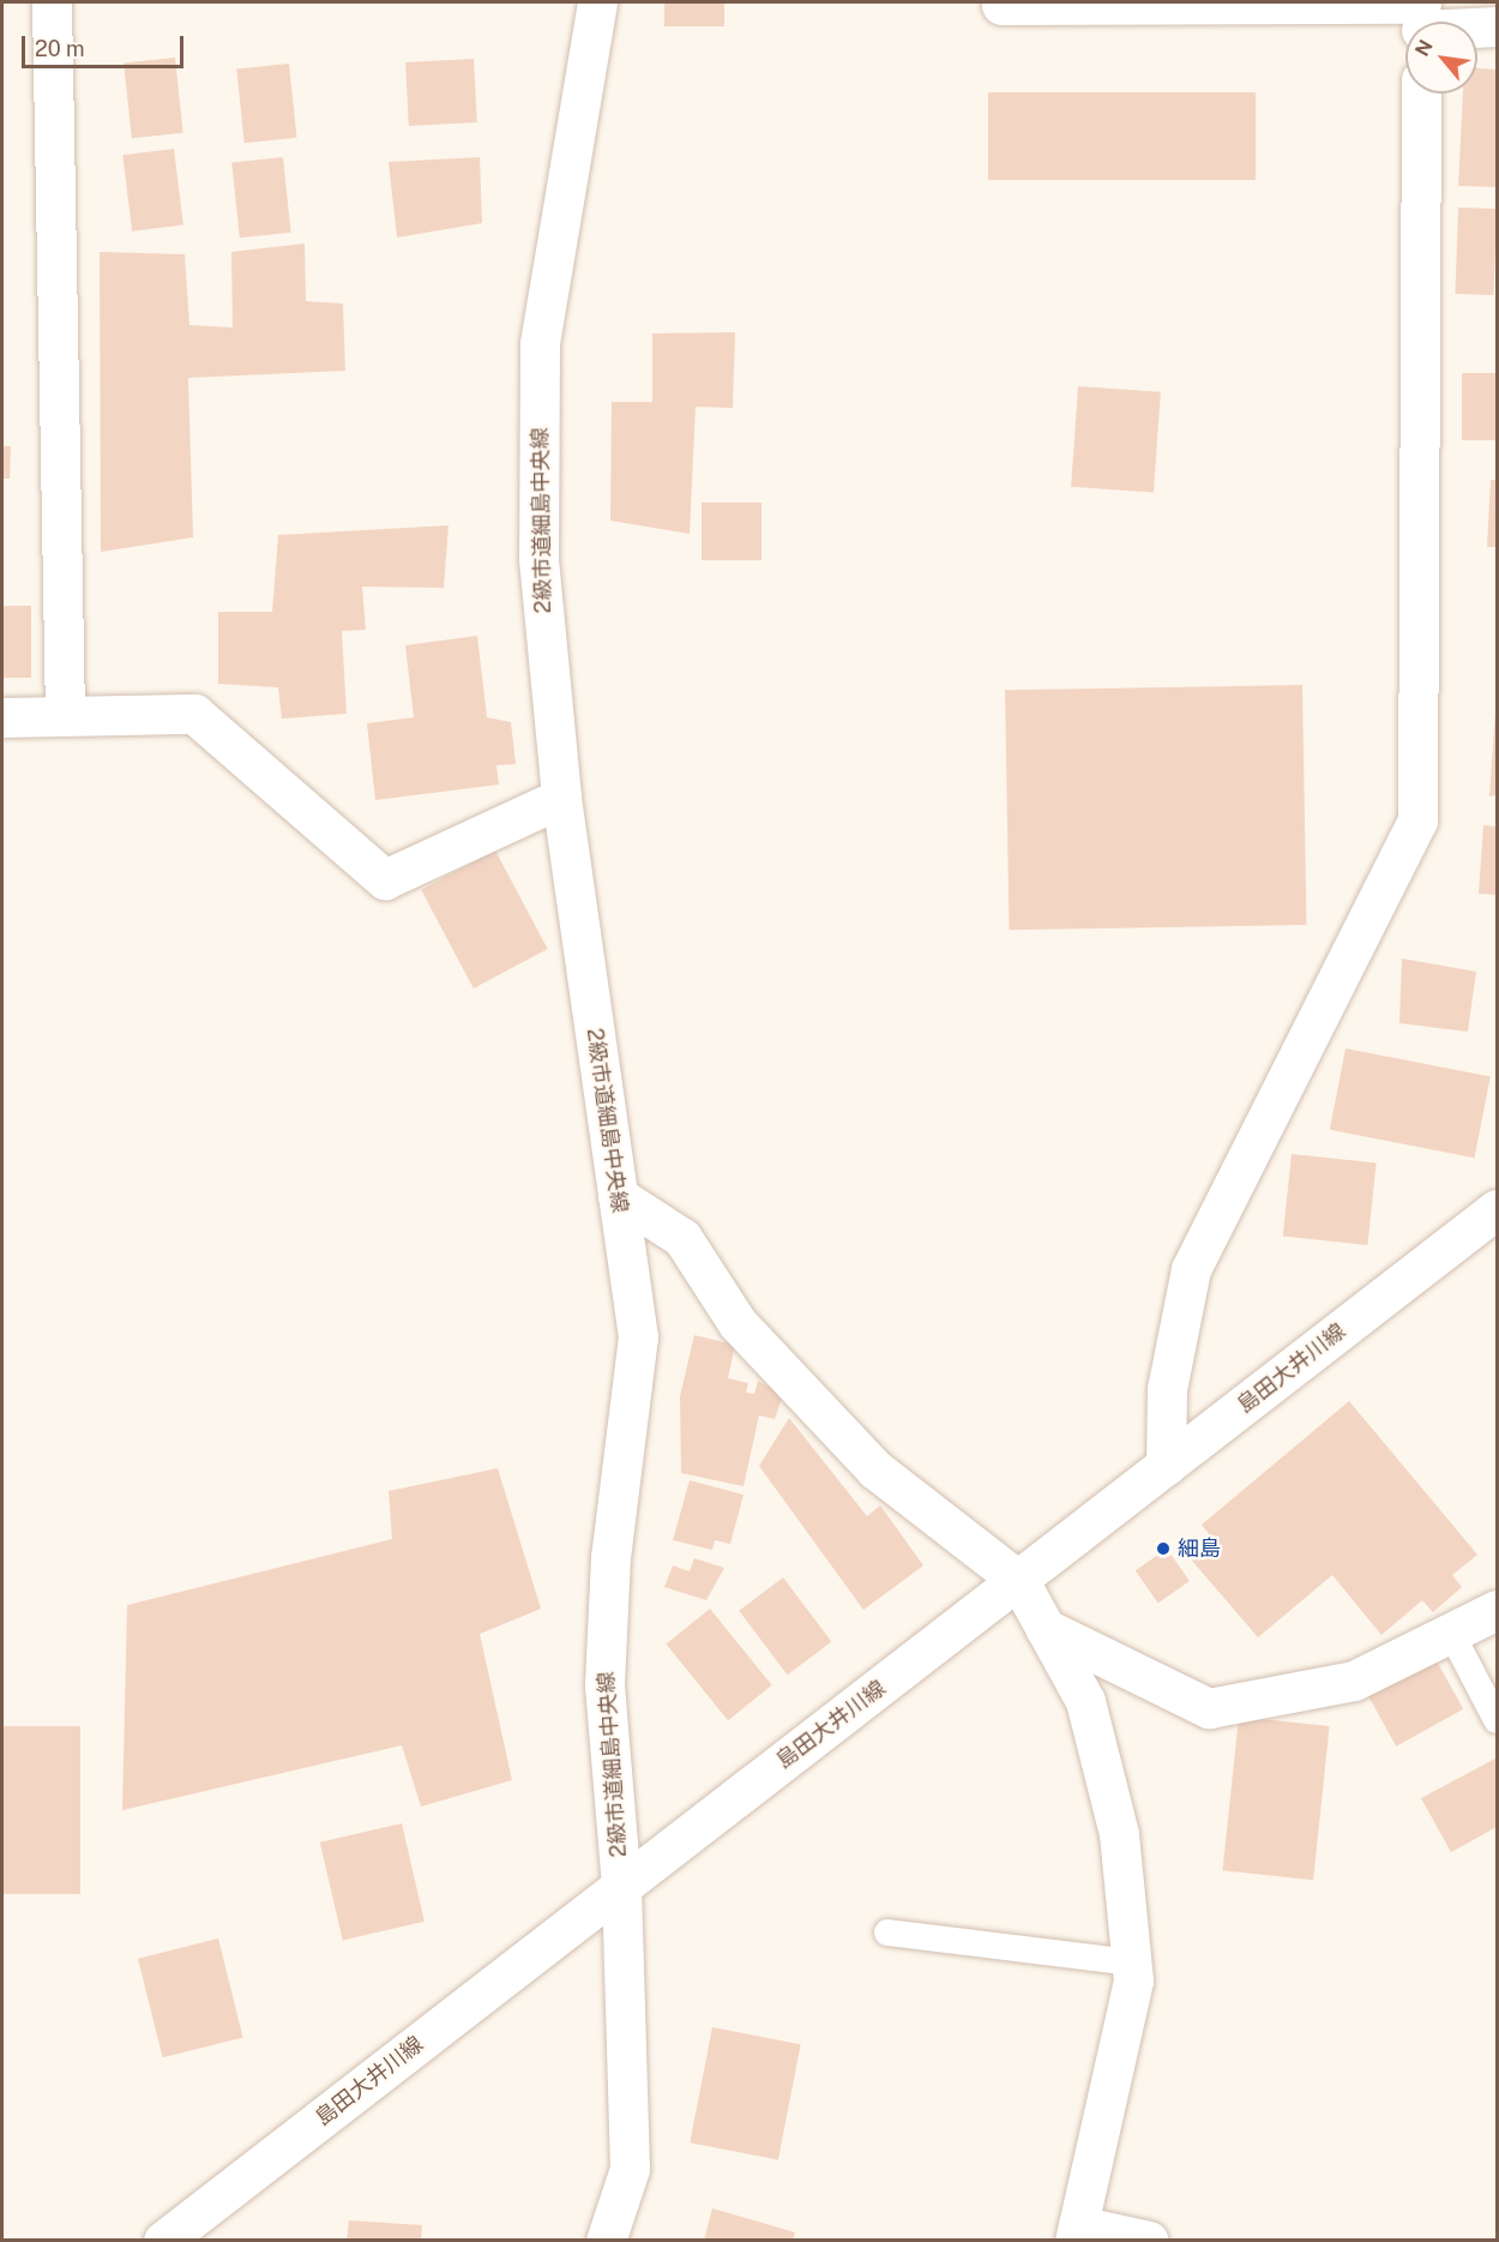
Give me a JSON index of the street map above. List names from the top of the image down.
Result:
{
  "streets": {
    "street": ["2級市道細島中央線", "島田大井川線"]
  },
  "crossings": [
    ["2級市道細島中央線", "島田大井川線"]
  ],
  "places": ["細島"],
  "scale_bar": "20 m",
  "north": "top left"
}
